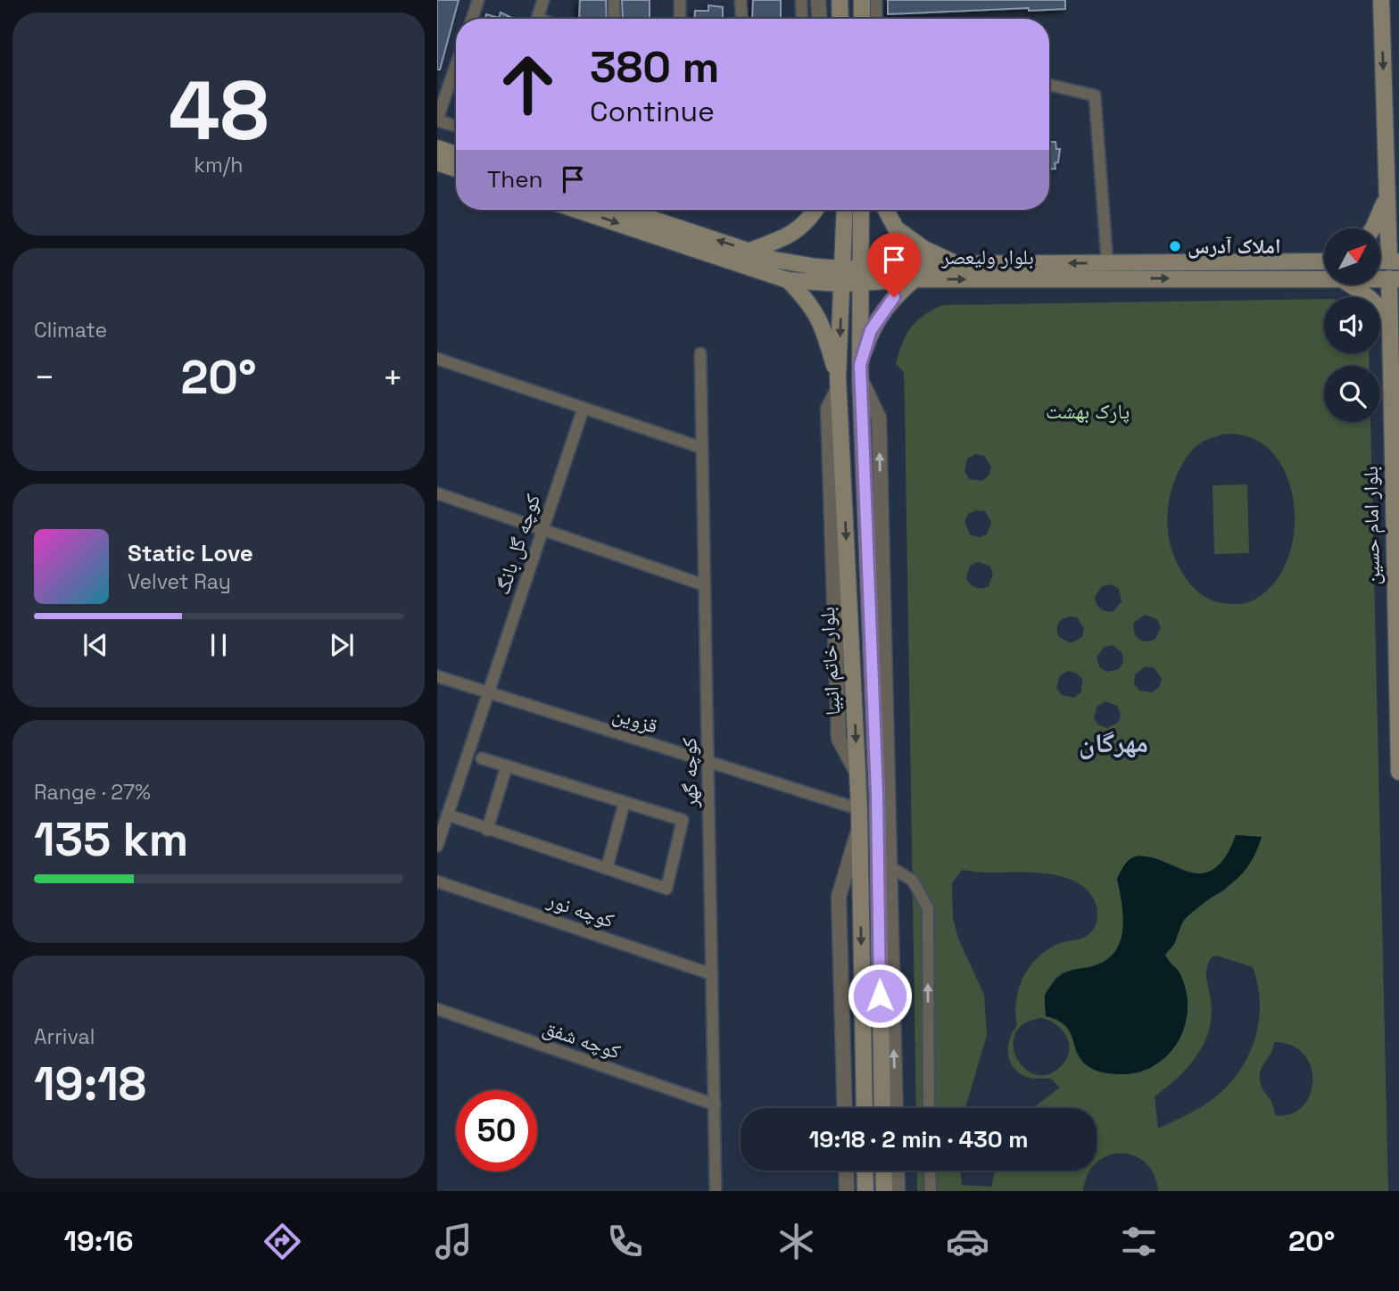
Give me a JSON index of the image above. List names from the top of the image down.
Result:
{
  "streets": {
    "main road": ["بلوار ولیعصر", "بلوار امام حسین", "بلوار خاتم انبیا"],
    "street": [
      "کوچه گل بانگ",
      "قزوین",
      "کوچه گهر",
      "کوچه نور",
      "کوچه شفق"
    ]
  },
  "crossings": [
    ["بلوار ولیعصر", "بلوار خاتم انبیا"],
    ["کوچه گل بانگ", "قزوین"],
    ["بلوار خاتم انبیا", "قزوین"],
    ["قزوین", "کوچه گهر"],
    ["کوچه گهر", "کوچه نور"],
    ["کوچه گهر", "کوچه شفق"]
  ],
  "districts": ["مهرگان"],
  "parks": ["پارک بهشت"],
  "places": ["املاک آدرس"],
  "north": "top right",
  "page": {
    "tile": [
      ["48", "km/h"],
      "Climate",
      ["Range · 27%", "135 km"],
      ["Arrival", "19:18"]
    ],
    "turn": ["380 m", "Continue"],
    "then": "Then",
    "heat": ["−", "20°", "+"],
    "song": ["Static Love", "Velvet Ray"],
    "limit": "50",
    "trip": "19:18 · 2 min · 430 m",
    "tabs": ["19:16", "20°"]
  }
}
